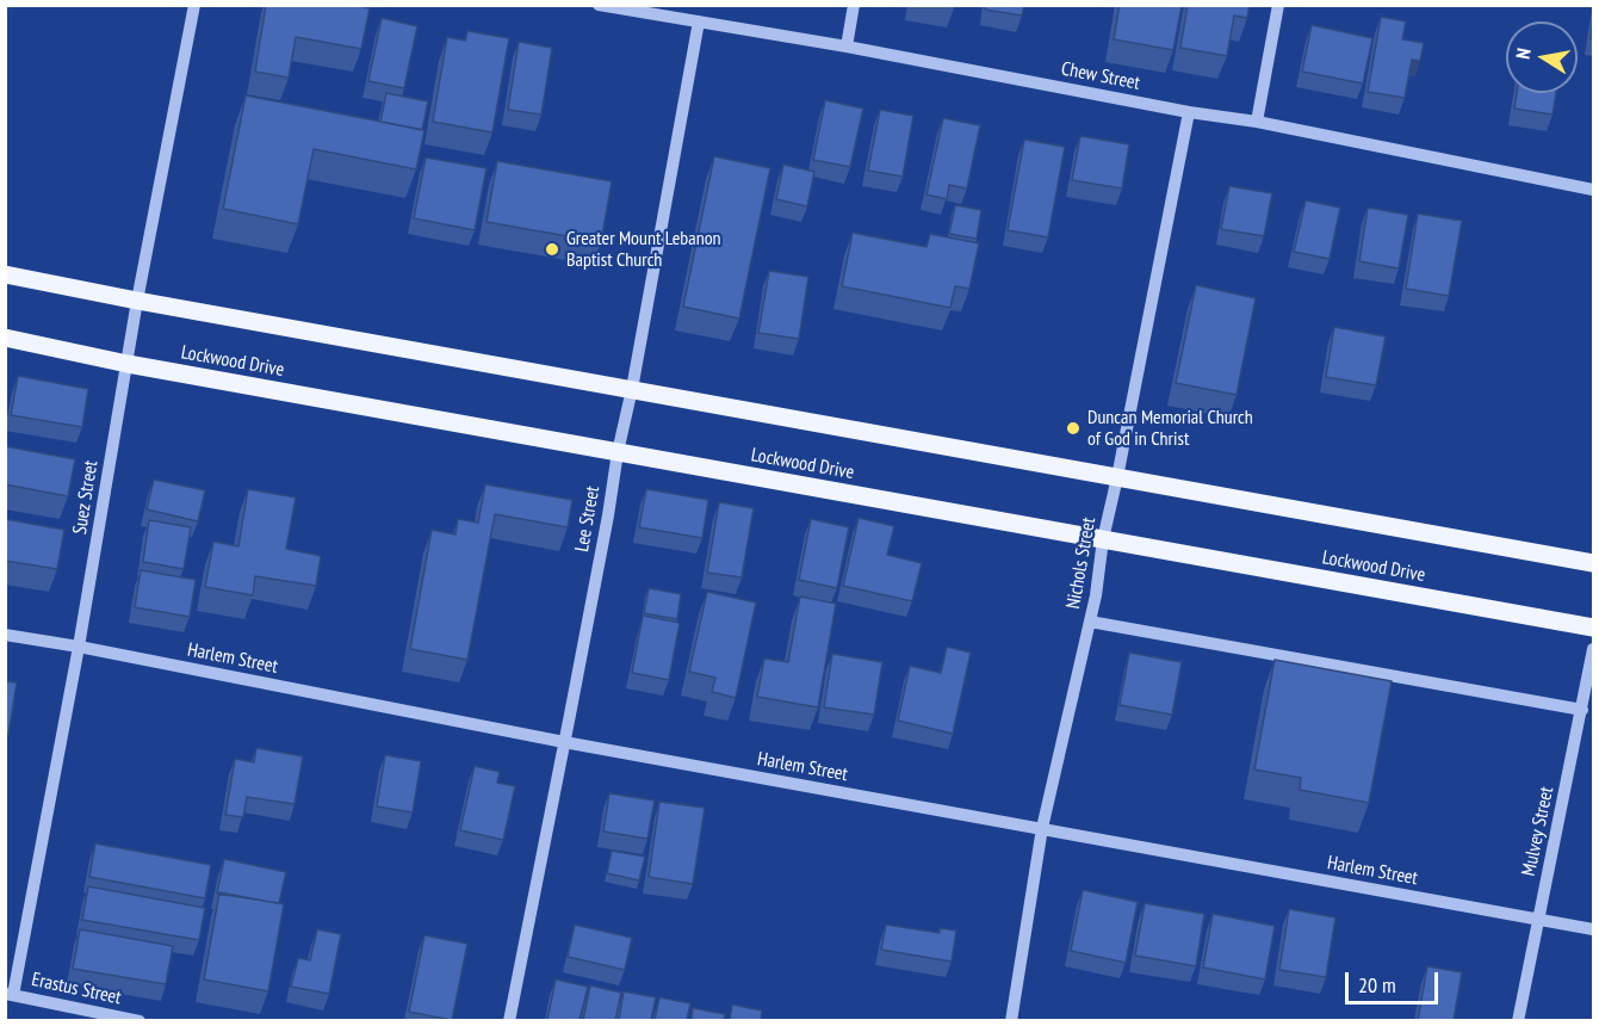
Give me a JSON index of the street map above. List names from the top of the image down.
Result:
{
  "streets": {
    "main road": ["Lockwood Drive"],
    "street": [
      "Chew Street",
      "Suez Street",
      "Lee Street",
      "Nichols Street",
      "Harlem Street",
      "Mulvey Street",
      "Erastus Street"
    ]
  },
  "crossings": [
    ["Chew Street", "Lee Street"],
    ["Chew Street", "Nichols Street"],
    ["Lockwood Drive", "Suez Street"],
    ["Lockwood Drive", "Lee Street"],
    ["Lockwood Drive", "Nichols Street"],
    ["Suez Street", "Harlem Street"],
    ["Suez Street", "Erastus Street"],
    ["Lee Street", "Harlem Street"],
    ["Nichols Street", "Harlem Street"],
    ["Harlem Street", "Mulvey Street"]
  ],
  "places": ["Greater Mount Lebanon Baptist Church", "Duncan Memorial Church of God in Christ"],
  "scale_bar": "20 m",
  "north": "left"
}
